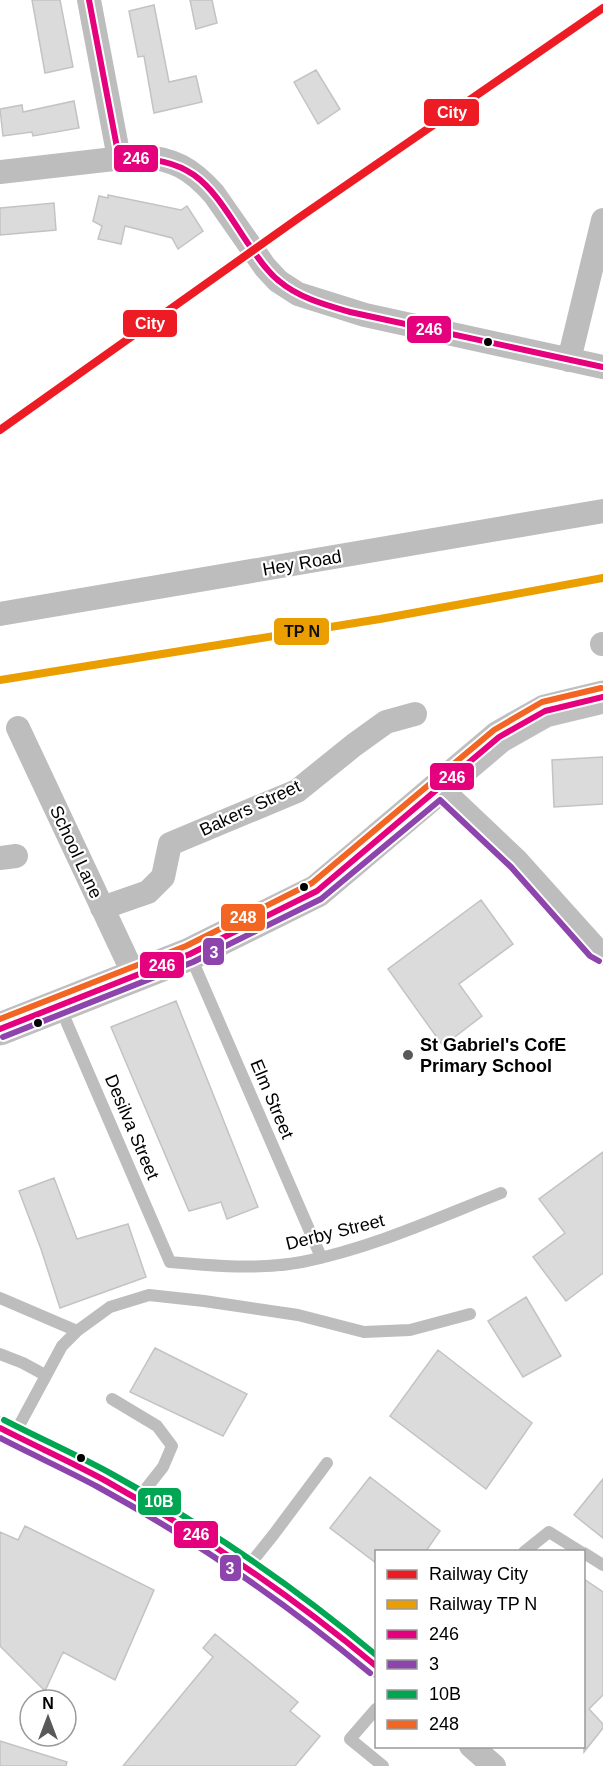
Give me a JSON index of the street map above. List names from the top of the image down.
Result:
{
  "streets": {
    "street": ["Hey Road", "Bakers Street", "School Lane"],
    "lane": ["Elm Street", "Desilva Street", "Derby Street"]
  },
  "crossings": [
    ["Bakers Street", "School Lane"],
    ["Elm Street", "Derby Street"],
    ["Desilva Street", "Derby Street"]
  ],
  "places": ["St Gabriel's CofE Primary School"],
  "lines": [
    "transit line 246",
    "rail line City",
    "transit line 248",
    "transit line 3",
    "transit line 10B"
  ],
  "legend": [
    "Railway City",
    "Railway TP N",
    "246",
    "3",
    "10B",
    "248"
  ],
  "north": "top"
}
